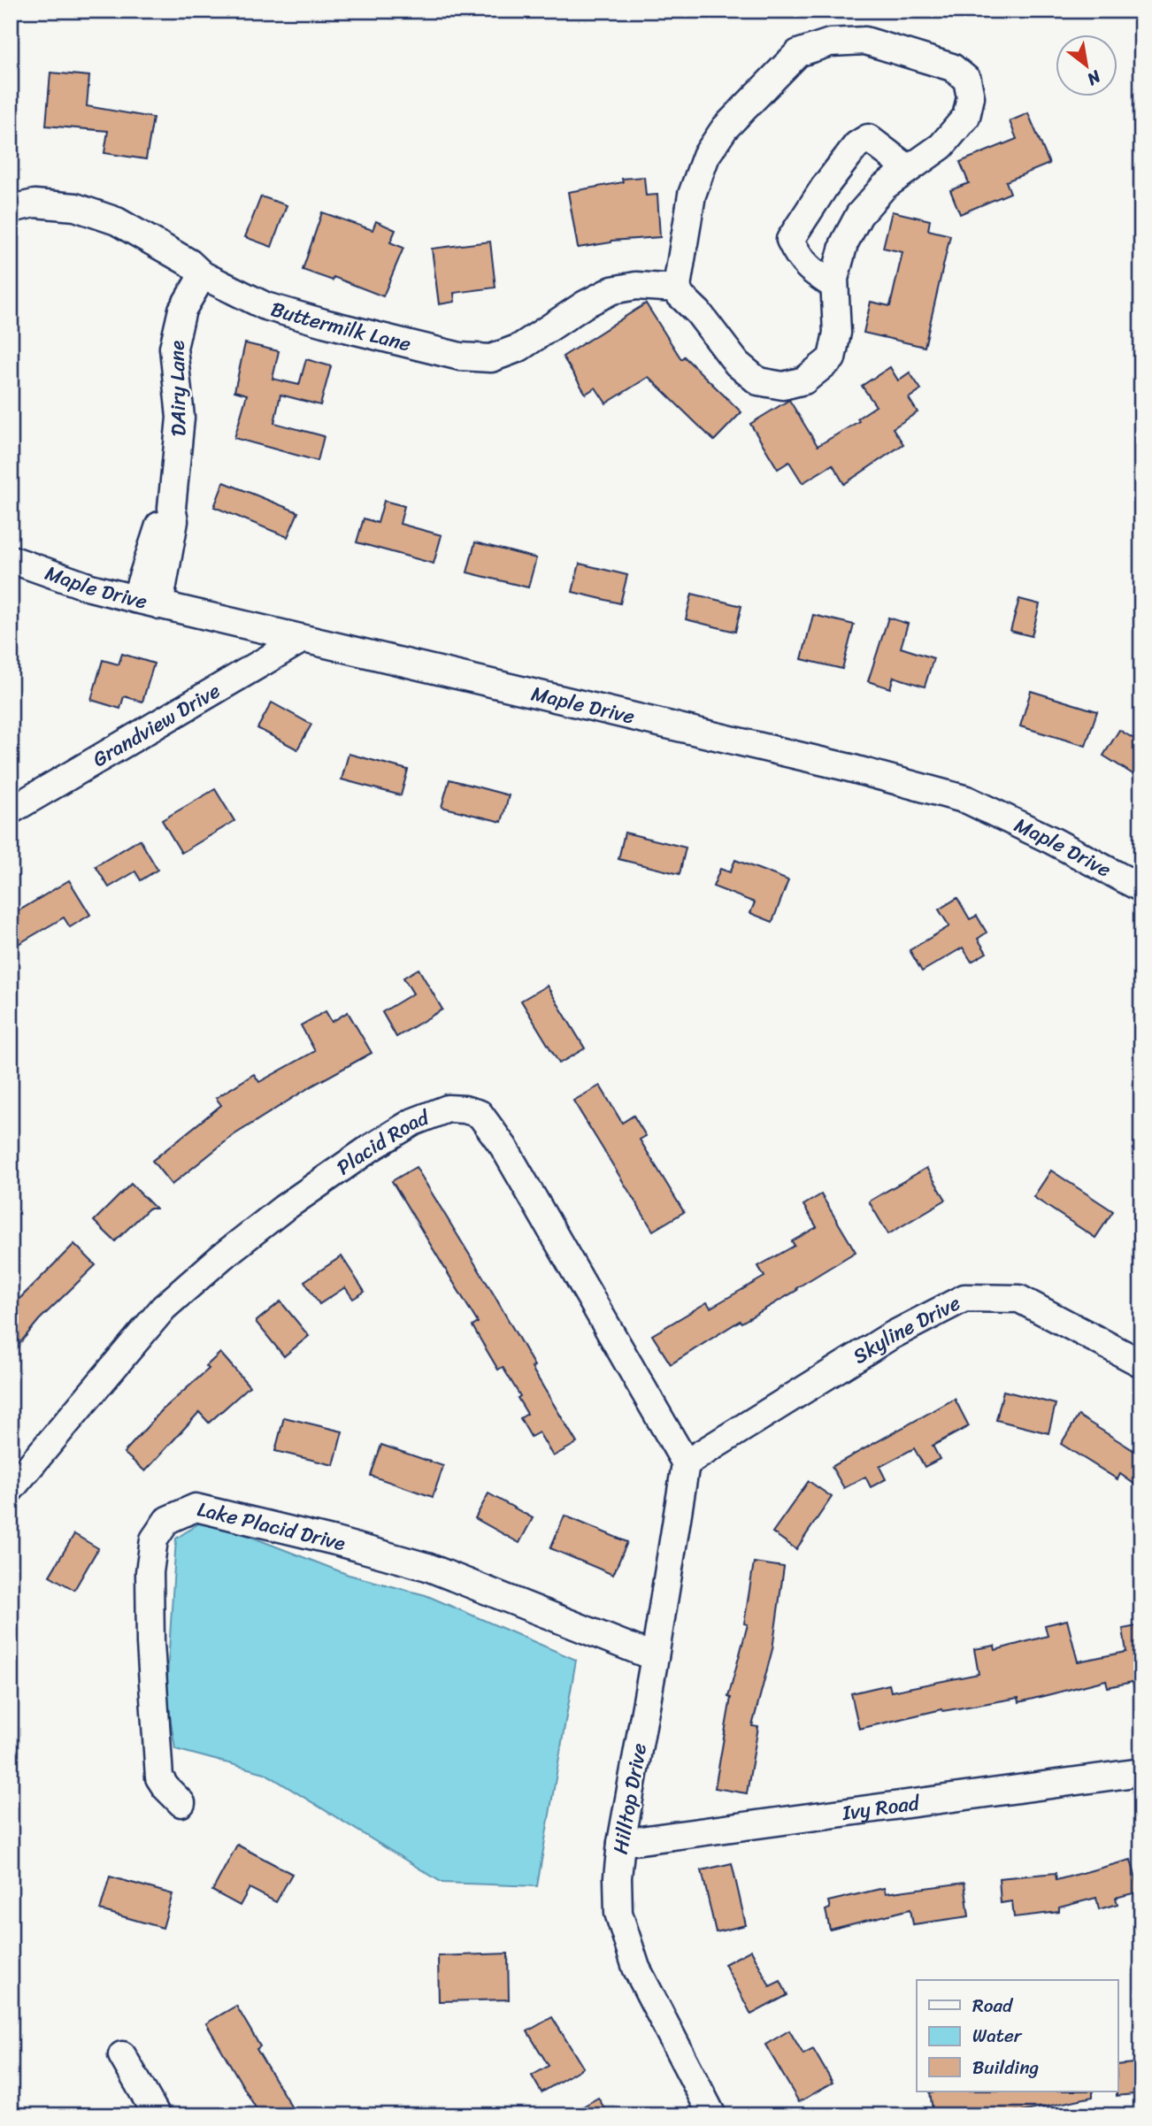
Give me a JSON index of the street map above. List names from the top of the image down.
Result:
{
  "streets": {
    "street": [
      "Buttermilk Lane",
      "DAiry Lane",
      "Maple Drive",
      "Grandview Drive",
      "Placid Road",
      "Skyline Drive",
      "Lake Placid Drive",
      "Hilltop Drive",
      "Ivy Road"
    ]
  },
  "crossings": [
    ["Buttermilk Lane", "DAiry Lane"],
    ["DAiry Lane", "Maple Drive"],
    ["Maple Drive", "Grandview Drive"],
    ["Placid Road", "Skyline Drive"],
    ["Placid Road", "Hilltop Drive"],
    ["Skyline Drive", "Hilltop Drive"],
    ["Lake Placid Drive", "Hilltop Drive"],
    ["Hilltop Drive", "Ivy Road"]
  ],
  "legend": ["Road", "Water", "Building"],
  "north": "bottom right"
}
